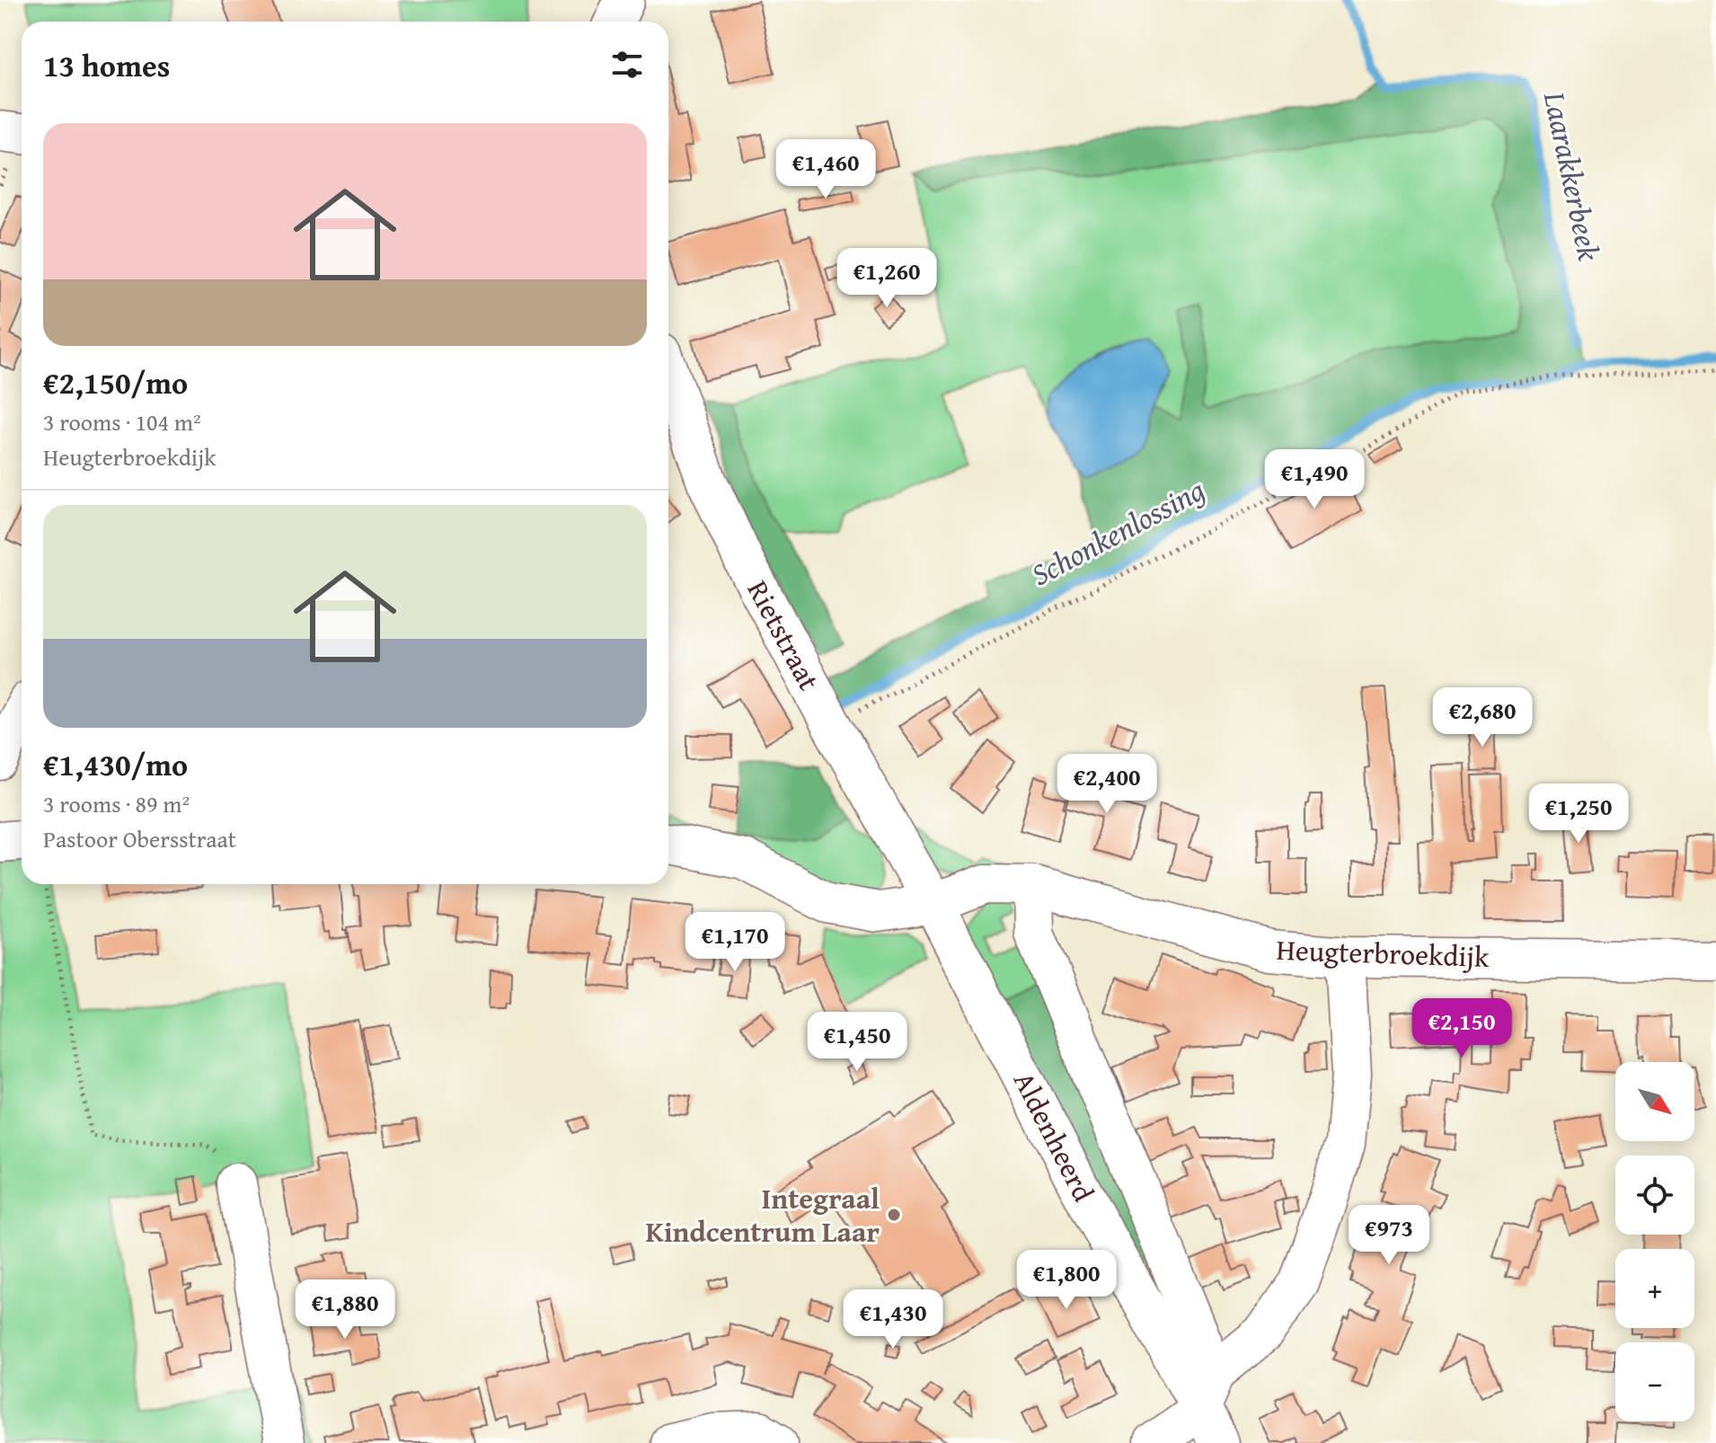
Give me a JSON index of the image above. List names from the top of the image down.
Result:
{
  "streets": {
    "street": ["Rietstraat", "Heugterbroekdijk", "Aldenheerd"]
  },
  "crossings": [
    ["Rietstraat", "Heugterbroekdijk"],
    ["Rietstraat", "Aldenheerd"],
    ["Heugterbroekdijk", "Aldenheerd"]
  ],
  "water": ["Laarakkerbeek", "Schonkenlossing"],
  "places": ["Integraal Kindcentrum Laar"],
  "north": "bottom right",
  "page": {
    "heading": "13 homes",
    "list": [
      {
        "name": "€2,150/mo",
        "note": "3 rooms · 104 m² · Heugterbroekdijk"
      },
      {
        "name": "€1,430/mo",
        "note": "3 rooms · 89 m² · Pastoor Obersstraat"
      }
    ],
    "price": [
      "€1,460",
      "€1,260",
      "€1,490",
      "€2,680",
      "€2,400",
      "€1,250",
      "€1,170",
      "€2,150",
      "€1,450",
      "€973",
      "€1,800",
      "€1,880",
      "€1,430"
    ],
    "map_buttons": ["+", "−"]
  }
}
